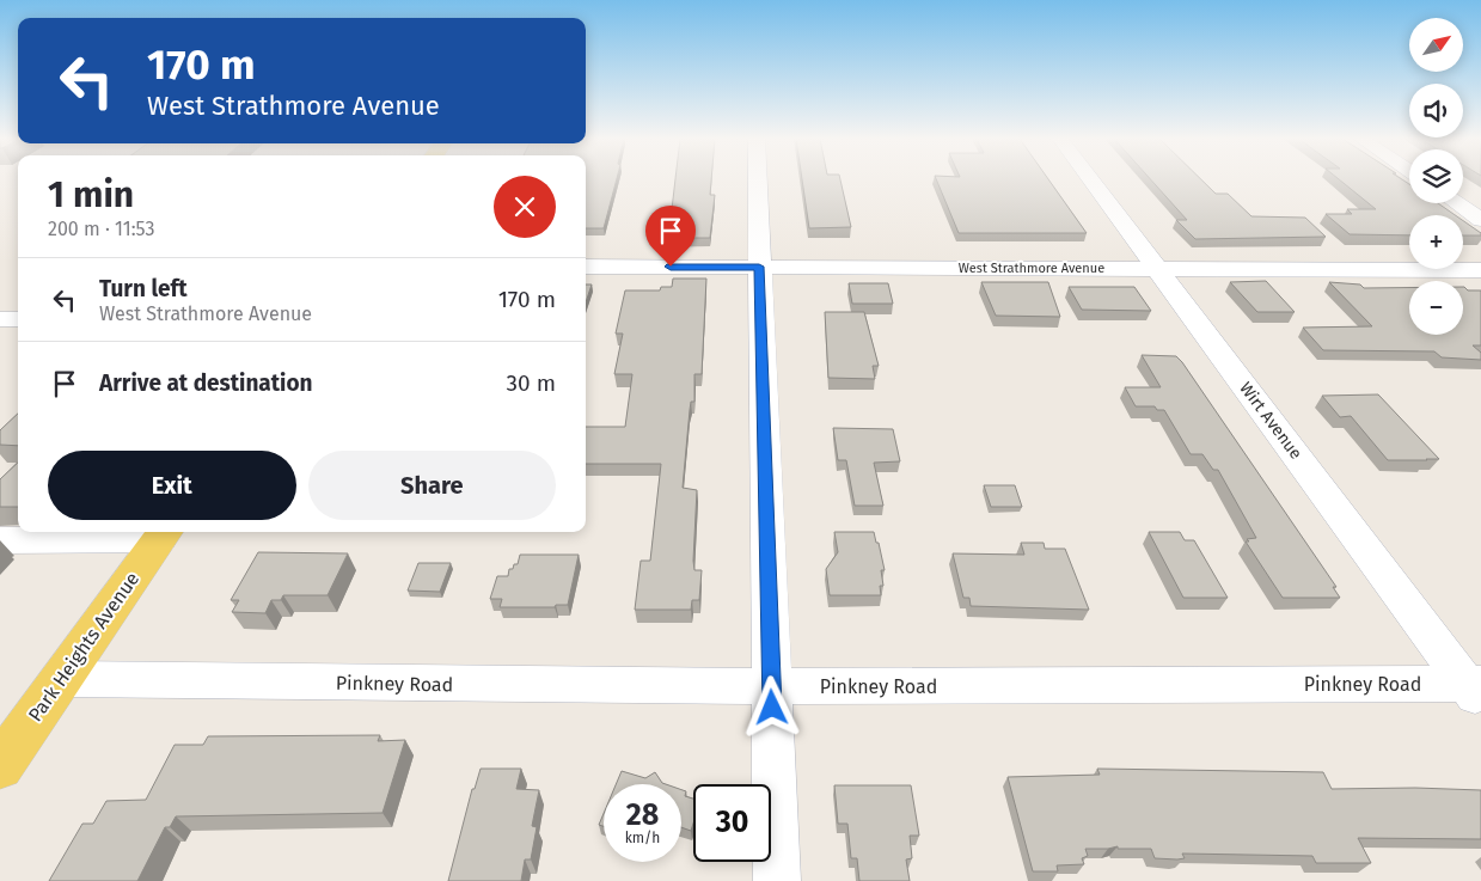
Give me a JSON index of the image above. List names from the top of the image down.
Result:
{
  "streets": {
    "main road": ["Park Heights Avenue"],
    "street": ["West Strathmore Avenue", "Wirt Avenue", "Pinkney Road"]
  },
  "crossings": [
    ["West Strathmore Avenue", "Wirt Avenue"],
    ["Wirt Avenue", "Pinkney Road"],
    ["Park Heights Avenue", "Pinkney Road"]
  ],
  "north": "top right",
  "page": {
    "map_buttons": ["+", "−"],
    "turn": ["170 m", "West Strathmore Avenue"],
    "heading": ["1 min", "200 m · 11:53"],
    "list": [
      {
        "name": "Turn left",
        "note": "West Strathmore Avenue",
        "value": "170 m"
      },
      {
        "name": "Arrive at destination",
        "value": "30 m"
      }
    ],
    "buttons": ["Exit", "Share"],
    "speed": "28 km/h",
    "limit": "30"
  }
}
